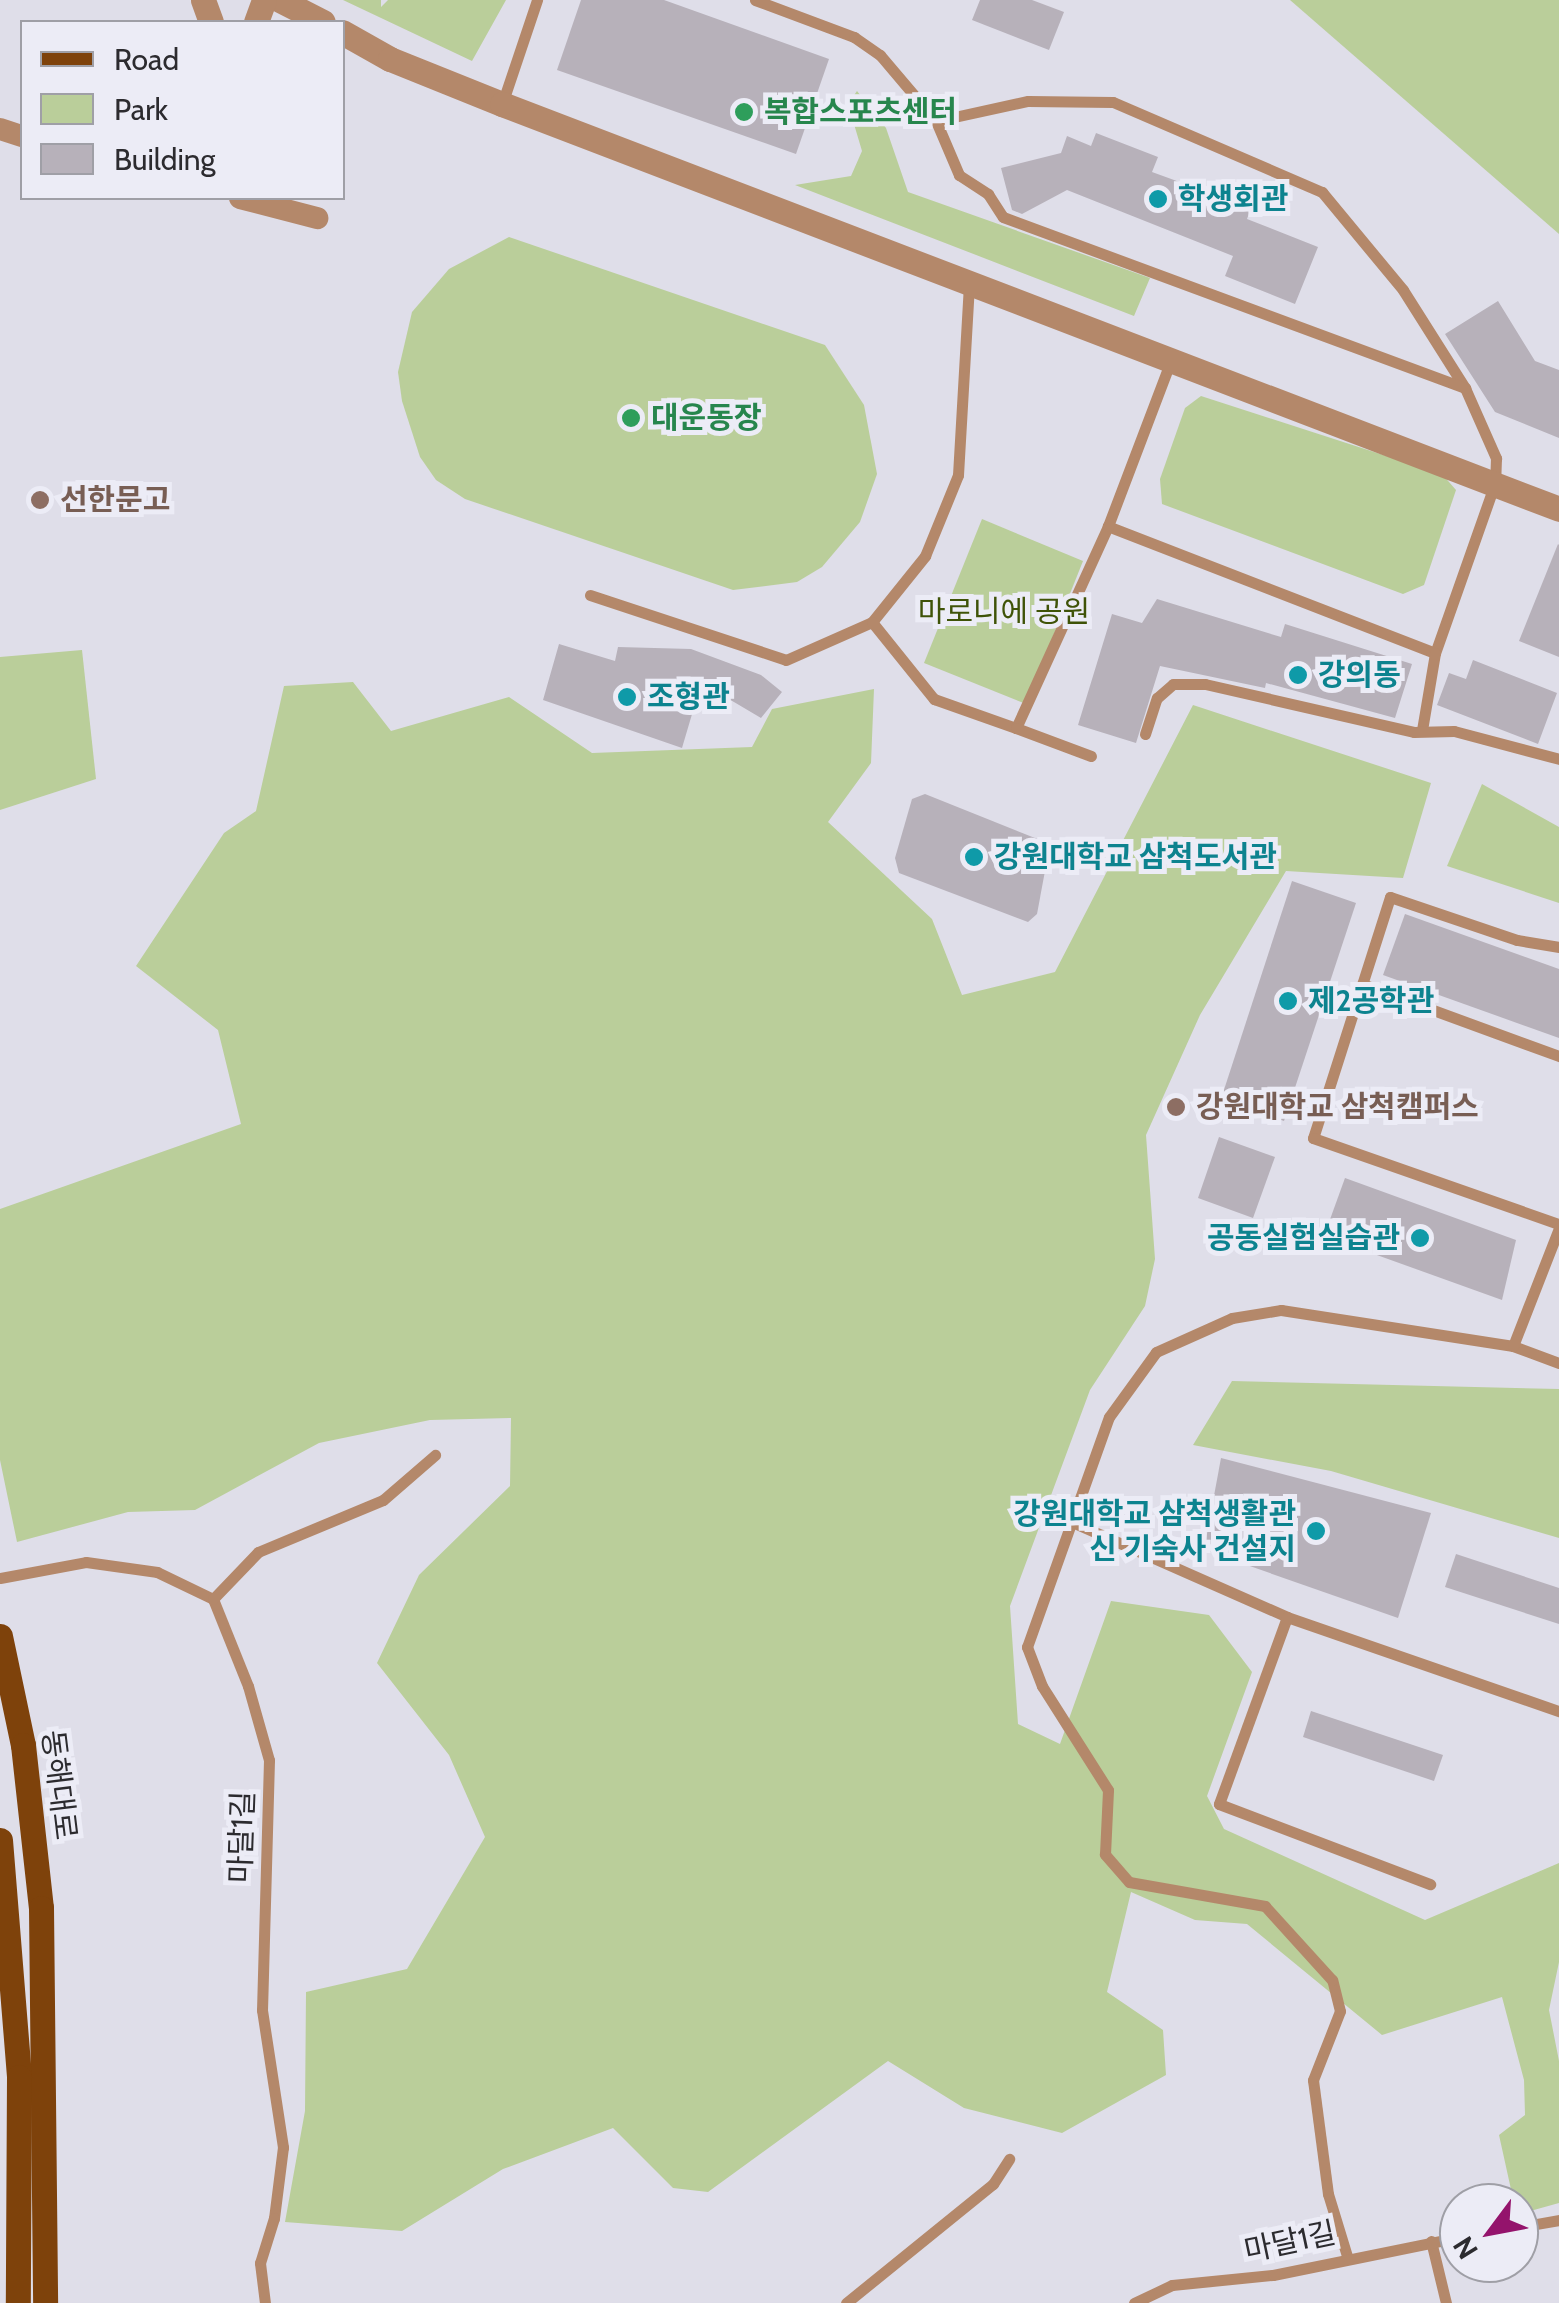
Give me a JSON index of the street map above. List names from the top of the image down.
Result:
{
  "streets": {
    "main road": ["동해대로"],
    "lane": ["마달1길"]
  },
  "parks": ["마로니에 공원"],
  "places": [
    "복합스포츠센터",
    "학생회관",
    "대운동장",
    "선한문고",
    "강의동",
    "조형관",
    "강원대학교 삼척도서관",
    "제2공학관",
    "강원대학교 삼척캠퍼스",
    "공동실험실습관",
    "강원대학교 삼척생활관 신 기숙사 건설지"
  ],
  "legend": ["Road", "Park", "Building"],
  "north": "bottom left"
}
